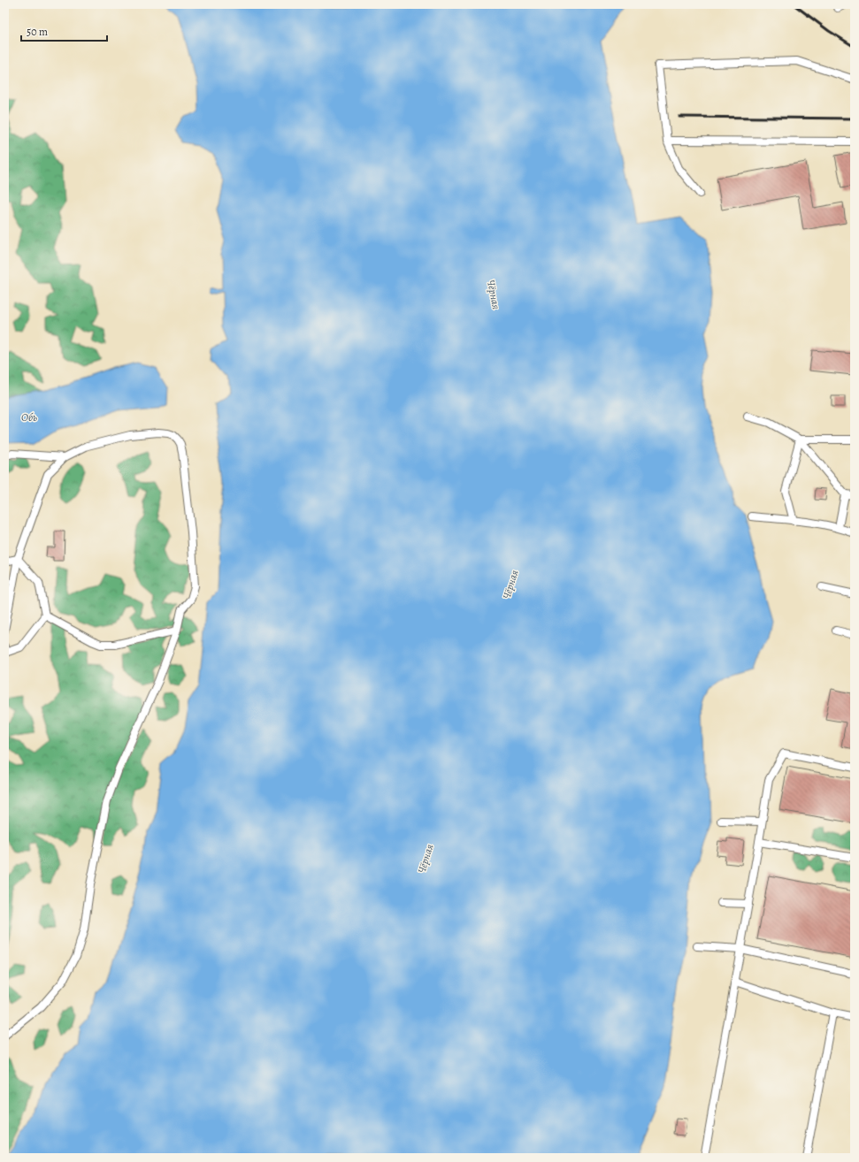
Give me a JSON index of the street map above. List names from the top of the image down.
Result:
{
  "water": ["Чёрная", "Обь"],
  "scale_bar": "50 m"
}
